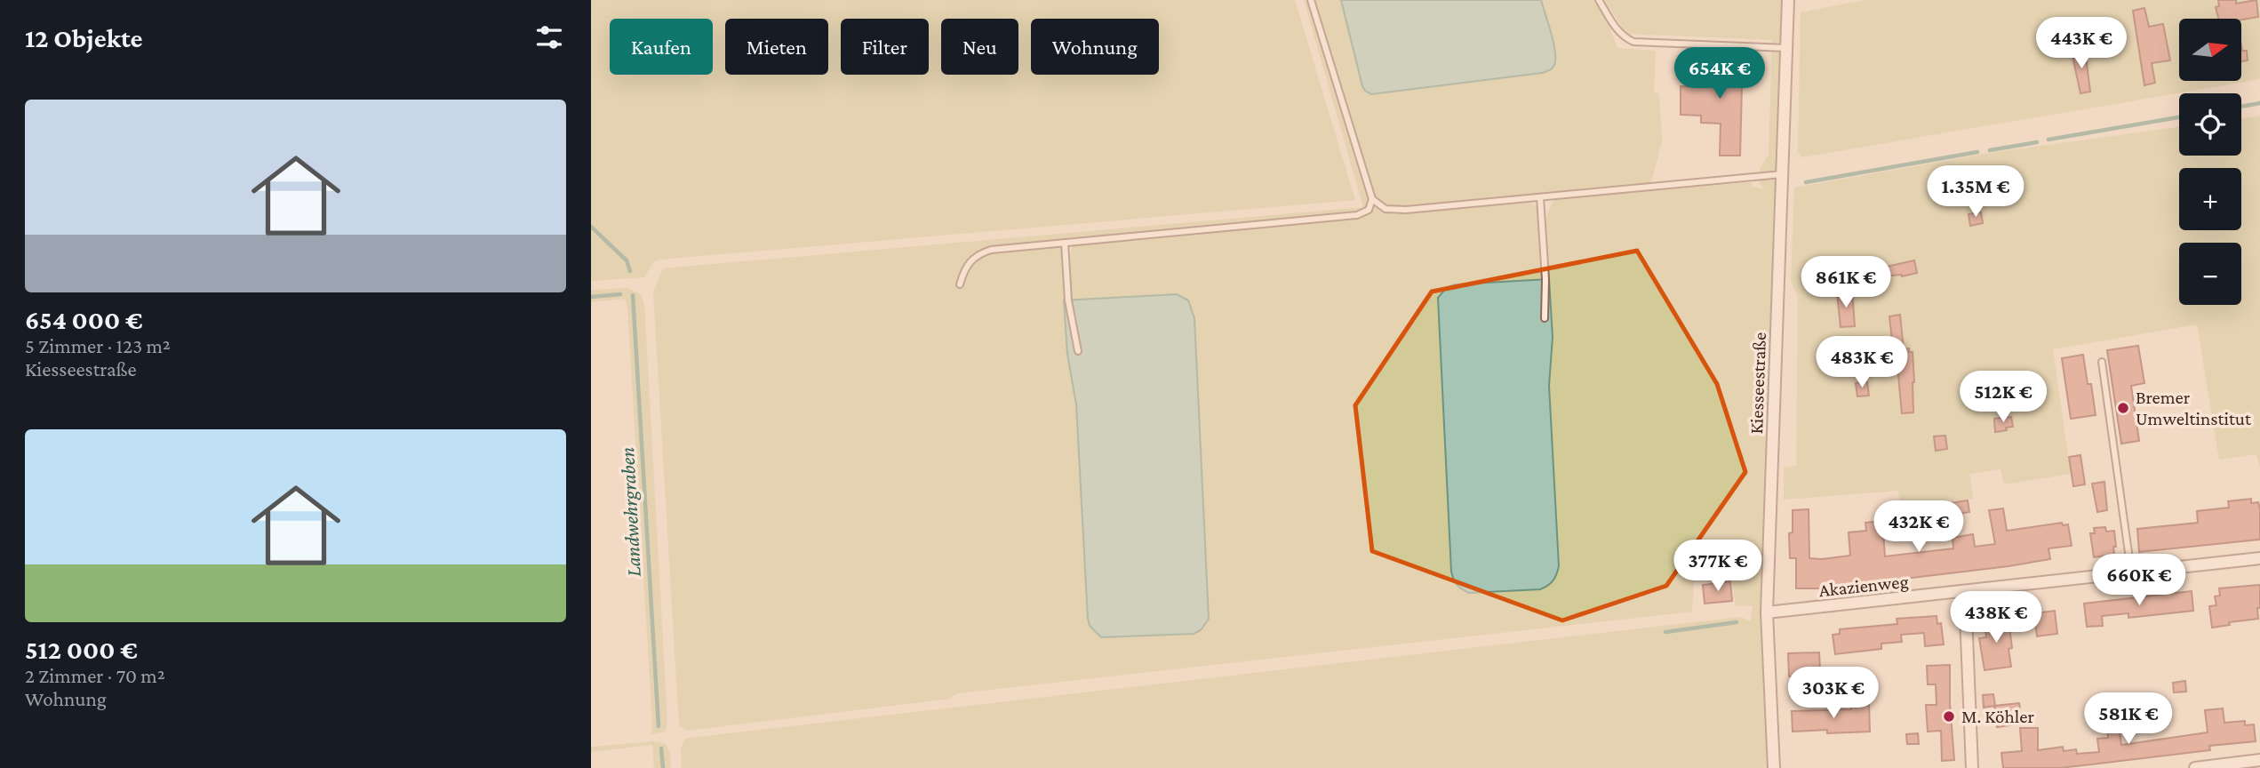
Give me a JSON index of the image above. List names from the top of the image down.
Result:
{
  "streets": {
    "street": ["Kiesseestraße", "Akazienweg"]
  },
  "crossings": [
    ["Kiesseestraße", "Akazienweg"]
  ],
  "water": ["Landwehrgraben"],
  "places": ["Bremer Umweltinstitut", "M. Köhler"],
  "north": "right",
  "page": {
    "heading": "12 Objekte",
    "price": [
      "443K €",
      "654K €",
      "1.35M €",
      "861K €",
      "483K €",
      "512K €",
      "432K €",
      "377K €",
      "660K €",
      "438K €",
      "303K €",
      "581K €"
    ],
    "map_buttons": ["+", "−"],
    "chip": [
      "Kaufen",
      "Mieten",
      "Filter",
      "Neu",
      "Wohnung"
    ],
    "list": [
      {
        "name": "654 000 €",
        "note": "5 Zimmer · 123 m² · Kiesseestraße"
      },
      {
        "name": "512 000 €",
        "note": "2 Zimmer · 70 m² · Wohnung"
      }
    ]
  }
}
